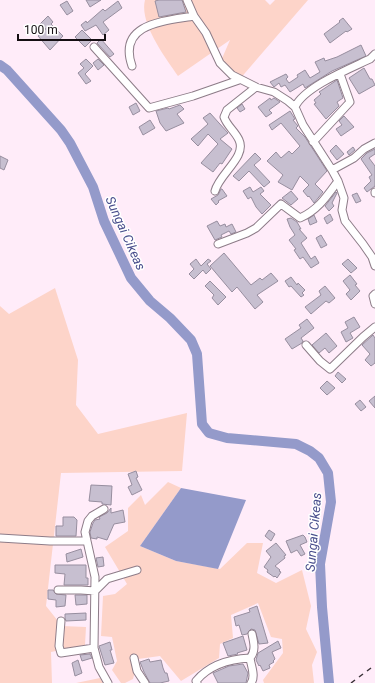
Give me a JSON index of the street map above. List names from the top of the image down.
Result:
{
  "water": ["Sungai Cikeas"],
  "scale_bar": "100 m"
}
